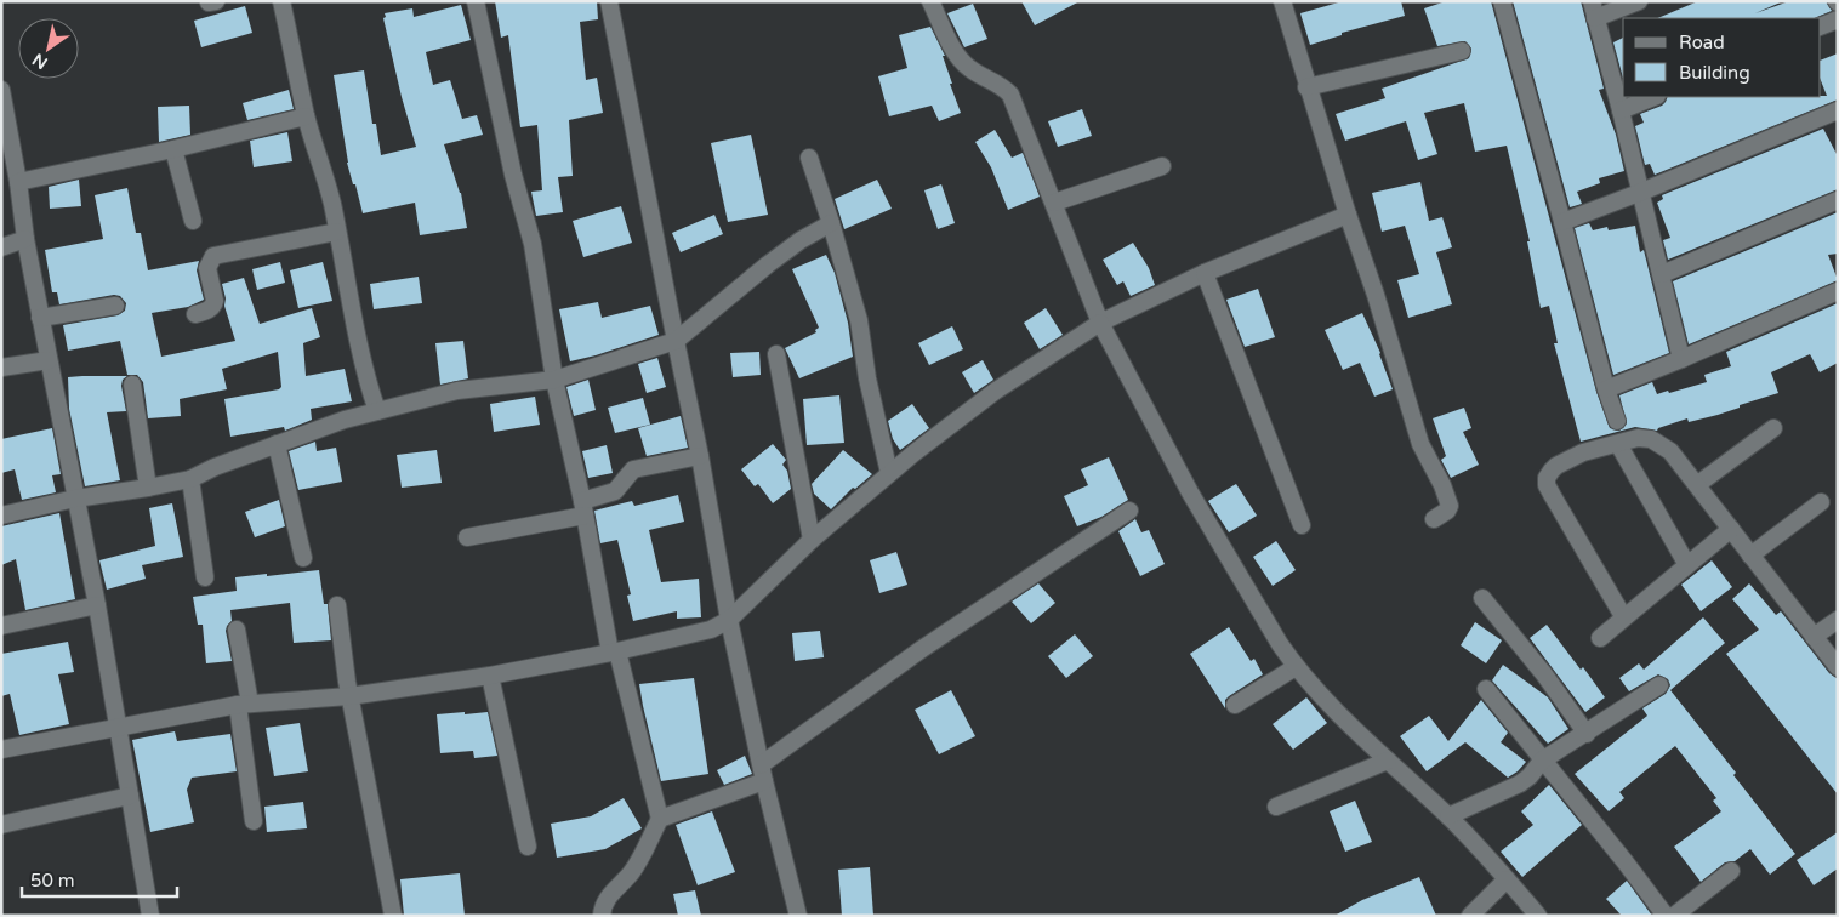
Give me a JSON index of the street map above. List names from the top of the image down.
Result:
{
  "legend": ["Road", "Building"],
  "scale_bar": "50 m",
  "north": "bottom left"
}
